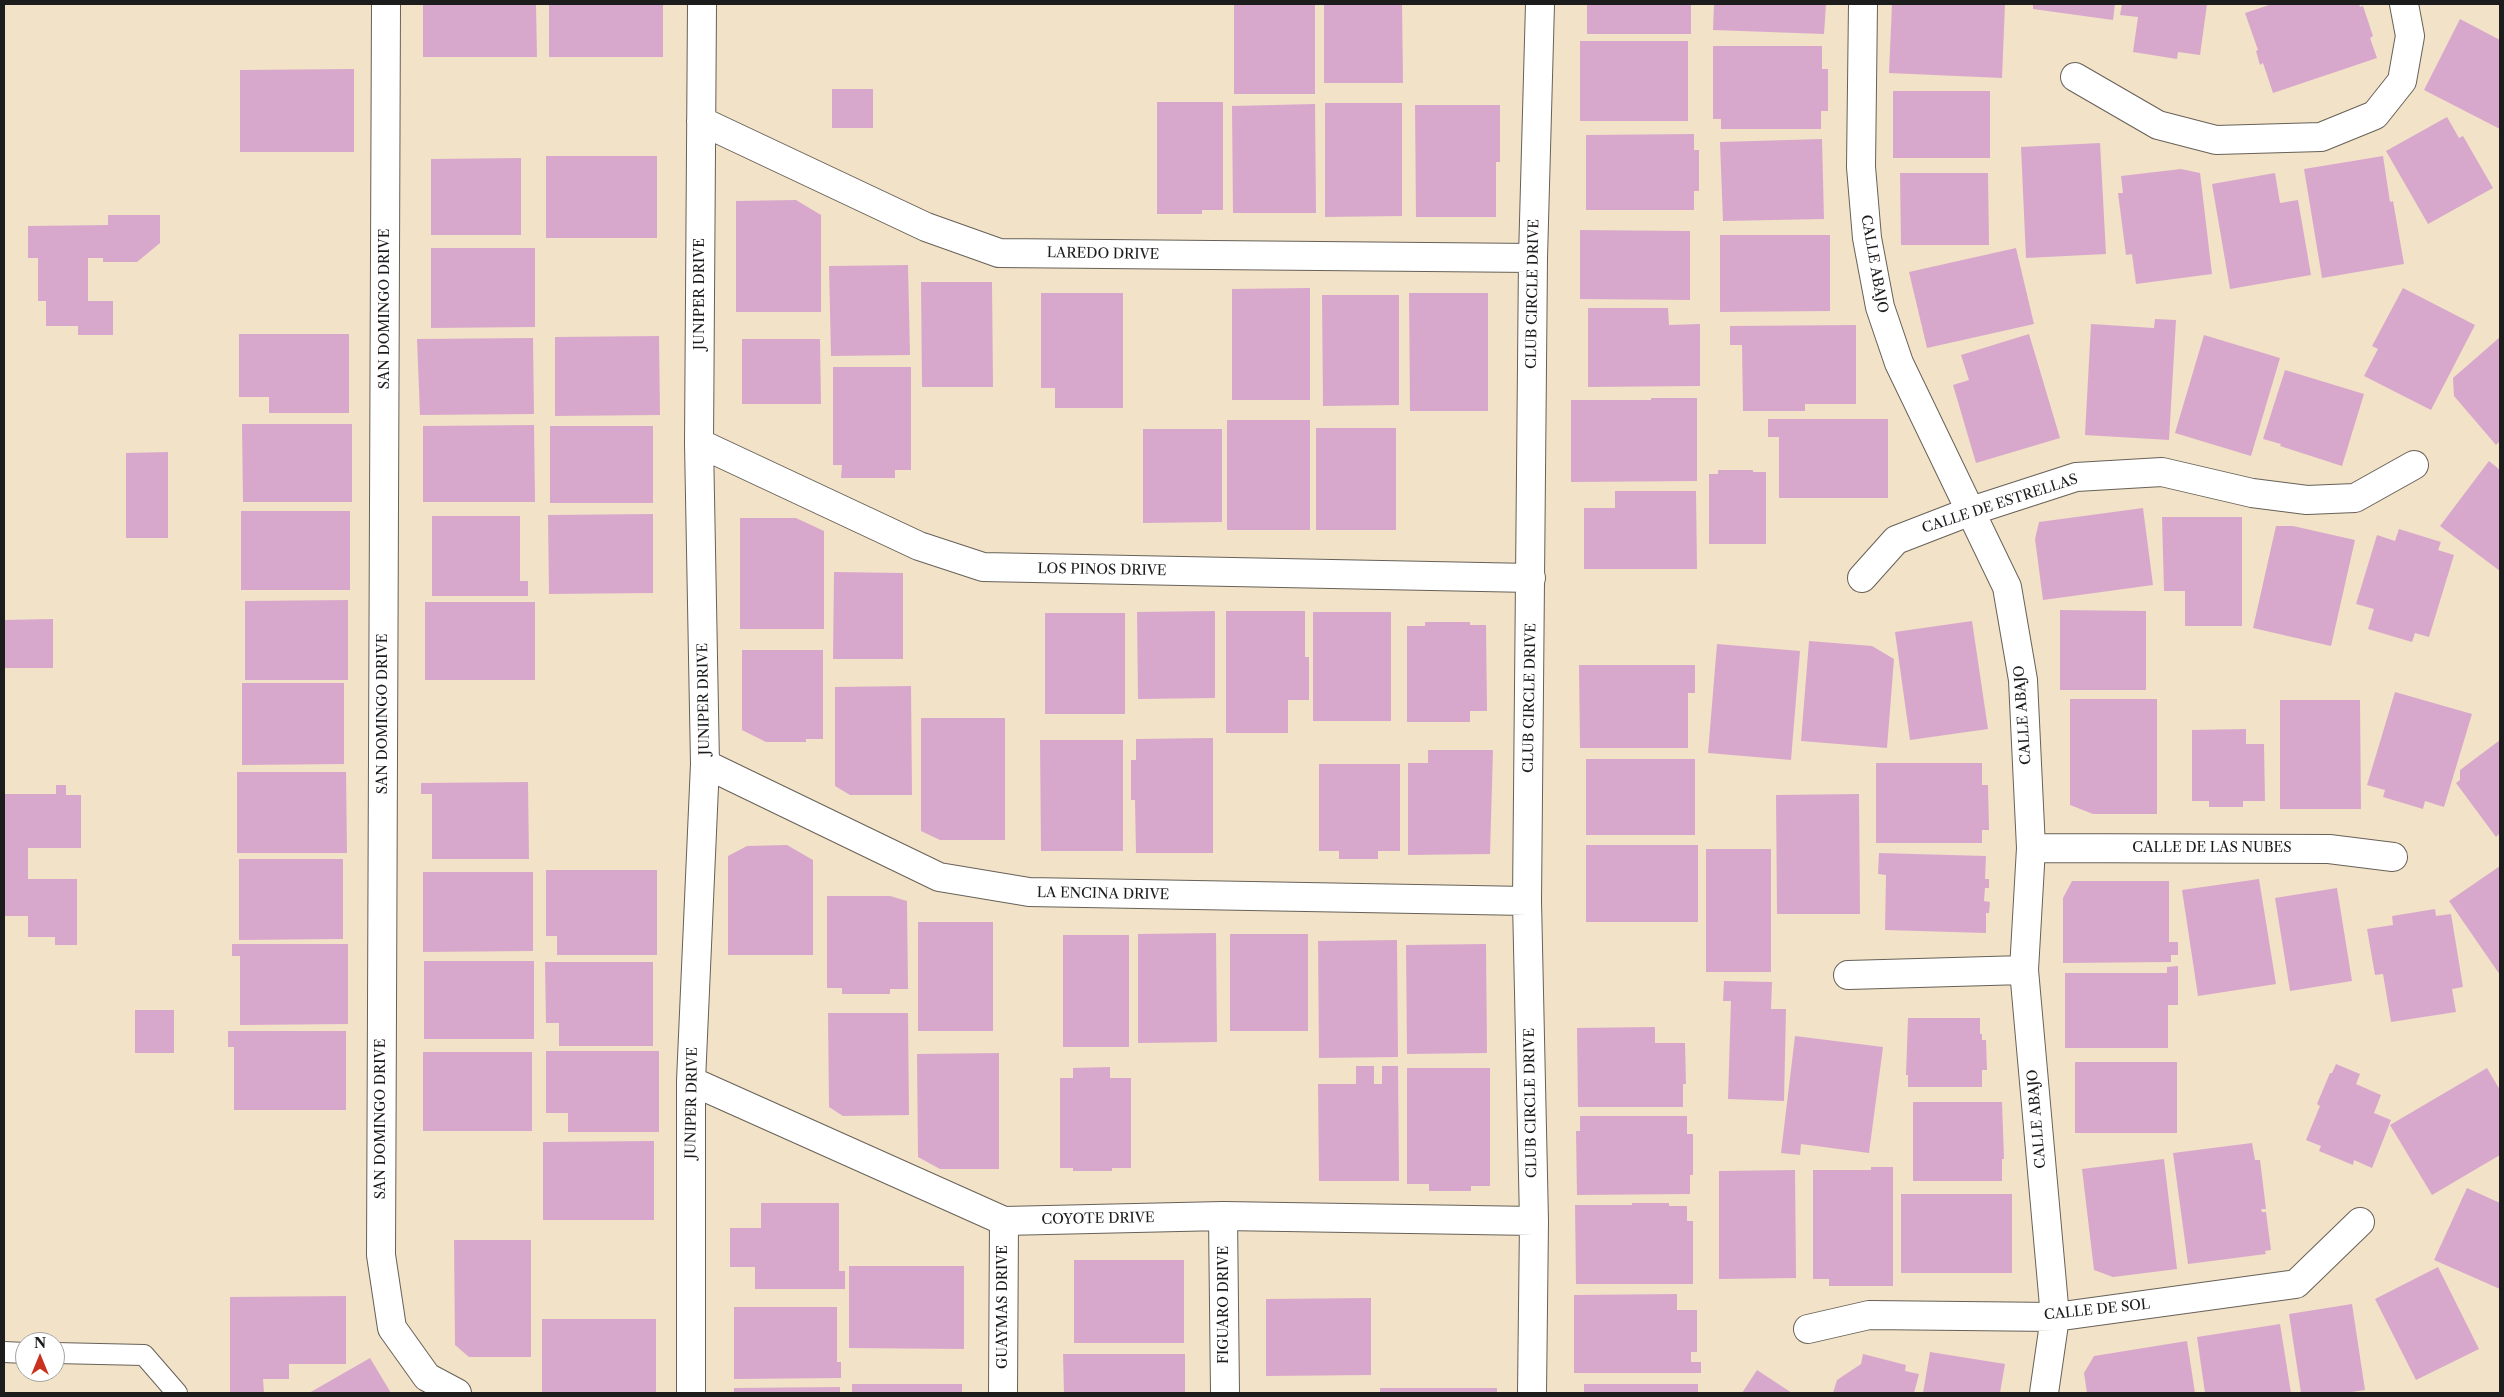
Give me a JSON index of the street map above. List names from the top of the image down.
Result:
{
  "streets": {
    "street": [
      "LAREDO DRIVE",
      "CALLE ABAJO",
      "JUNIPER DRIVE",
      "CLUB CIRCLE DRIVE",
      "SAN DOMINGO DRIVE",
      "CALLE DE ESTRELLAS",
      "LOS PINOS DRIVE",
      "CALLE DE LAS NUBES",
      "LA ENCINA DRIVE",
      "COYOTE DRIVE",
      "FIGUARO DRIVE",
      "GUAYMAS DRIVE",
      "CALLE DE SOL"
    ]
  },
  "crossings": [
    ["LAREDO DRIVE", "JUNIPER DRIVE"],
    ["LAREDO DRIVE", "CLUB CIRCLE DRIVE"],
    ["CALLE ABAJO", "CALLE DE ESTRELLAS"],
    ["CALLE ABAJO", "CALLE DE LAS NUBES"],
    ["CALLE ABAJO", "CALLE DE SOL"],
    ["JUNIPER DRIVE", "LOS PINOS DRIVE"],
    ["JUNIPER DRIVE", "LA ENCINA DRIVE"],
    ["JUNIPER DRIVE", "COYOTE DRIVE"],
    ["CLUB CIRCLE DRIVE", "LOS PINOS DRIVE"],
    ["CLUB CIRCLE DRIVE", "LA ENCINA DRIVE"],
    ["CLUB CIRCLE DRIVE", "COYOTE DRIVE"],
    ["COYOTE DRIVE", "FIGUARO DRIVE"],
    ["COYOTE DRIVE", "GUAYMAS DRIVE"]
  ],
  "north": "top"
}
